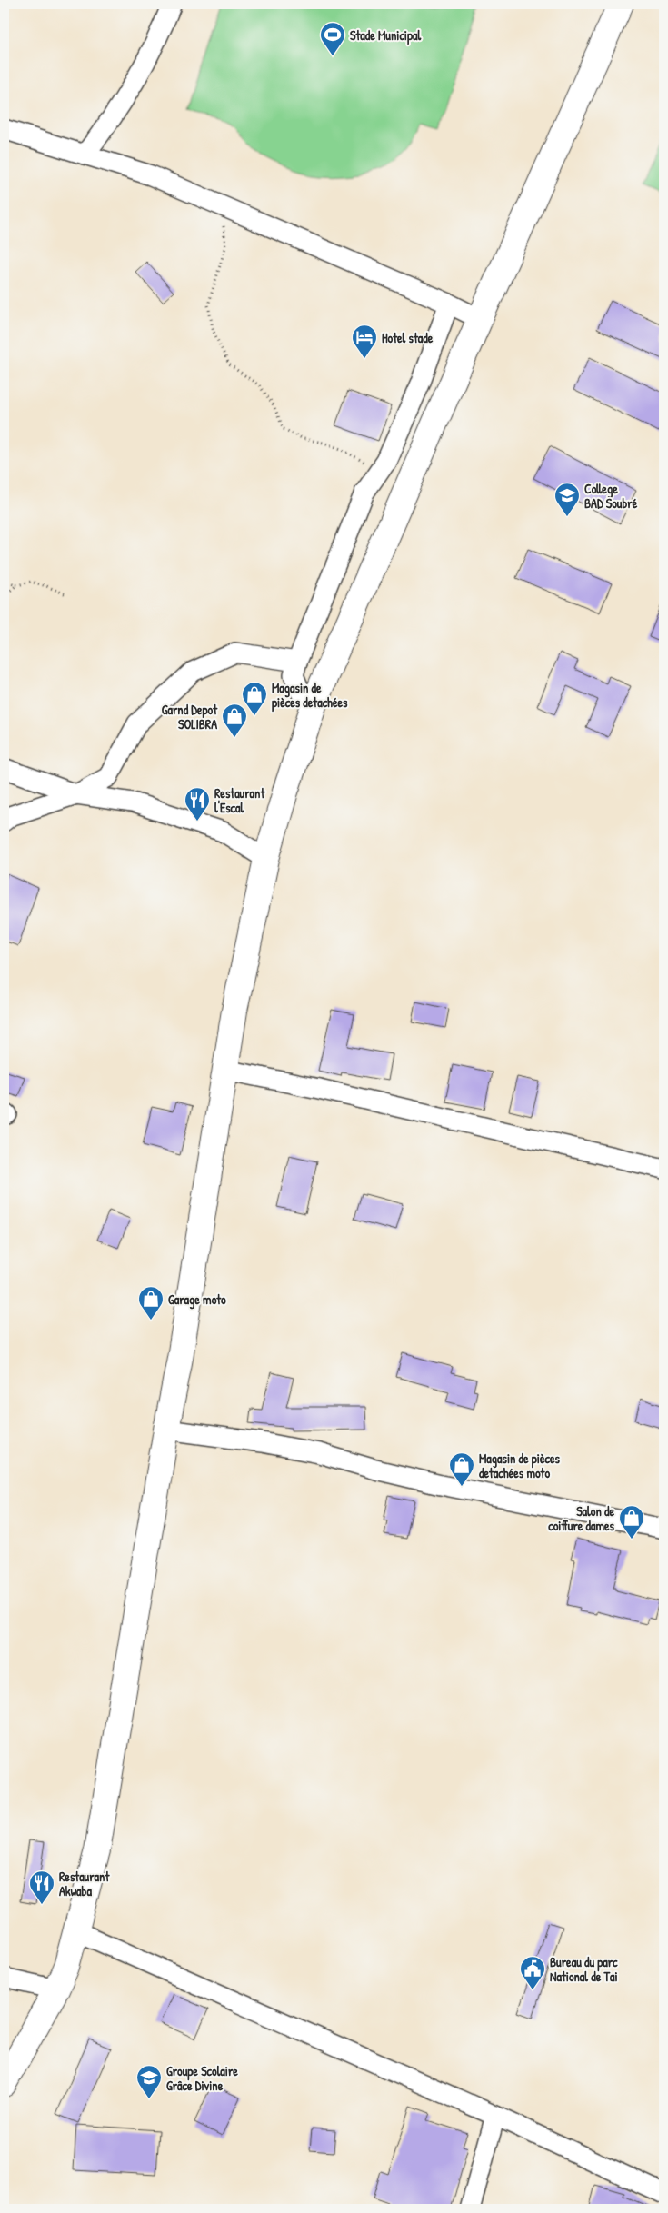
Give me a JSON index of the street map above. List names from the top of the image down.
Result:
{
  "places": {
    "sports": ["Stade Municipal"],
    "hotel": ["Hotel stade"],
    "school or university": ["College BAD Soubré", "Groupe Scolaire Grâce Divine"],
    "shop": [
      "Magasin de pièces detachées",
      "Garnd Depot SOLIBRA",
      "Garage moto",
      "Magasin de pièces detachées moto",
      "Salon de coiffure dames"
    ],
    "restaurant": ["Restaurant l'Escal", "Restaurant Akwaba"],
    "public building": ["Bureau du parc National de Tai"]
  }
}
